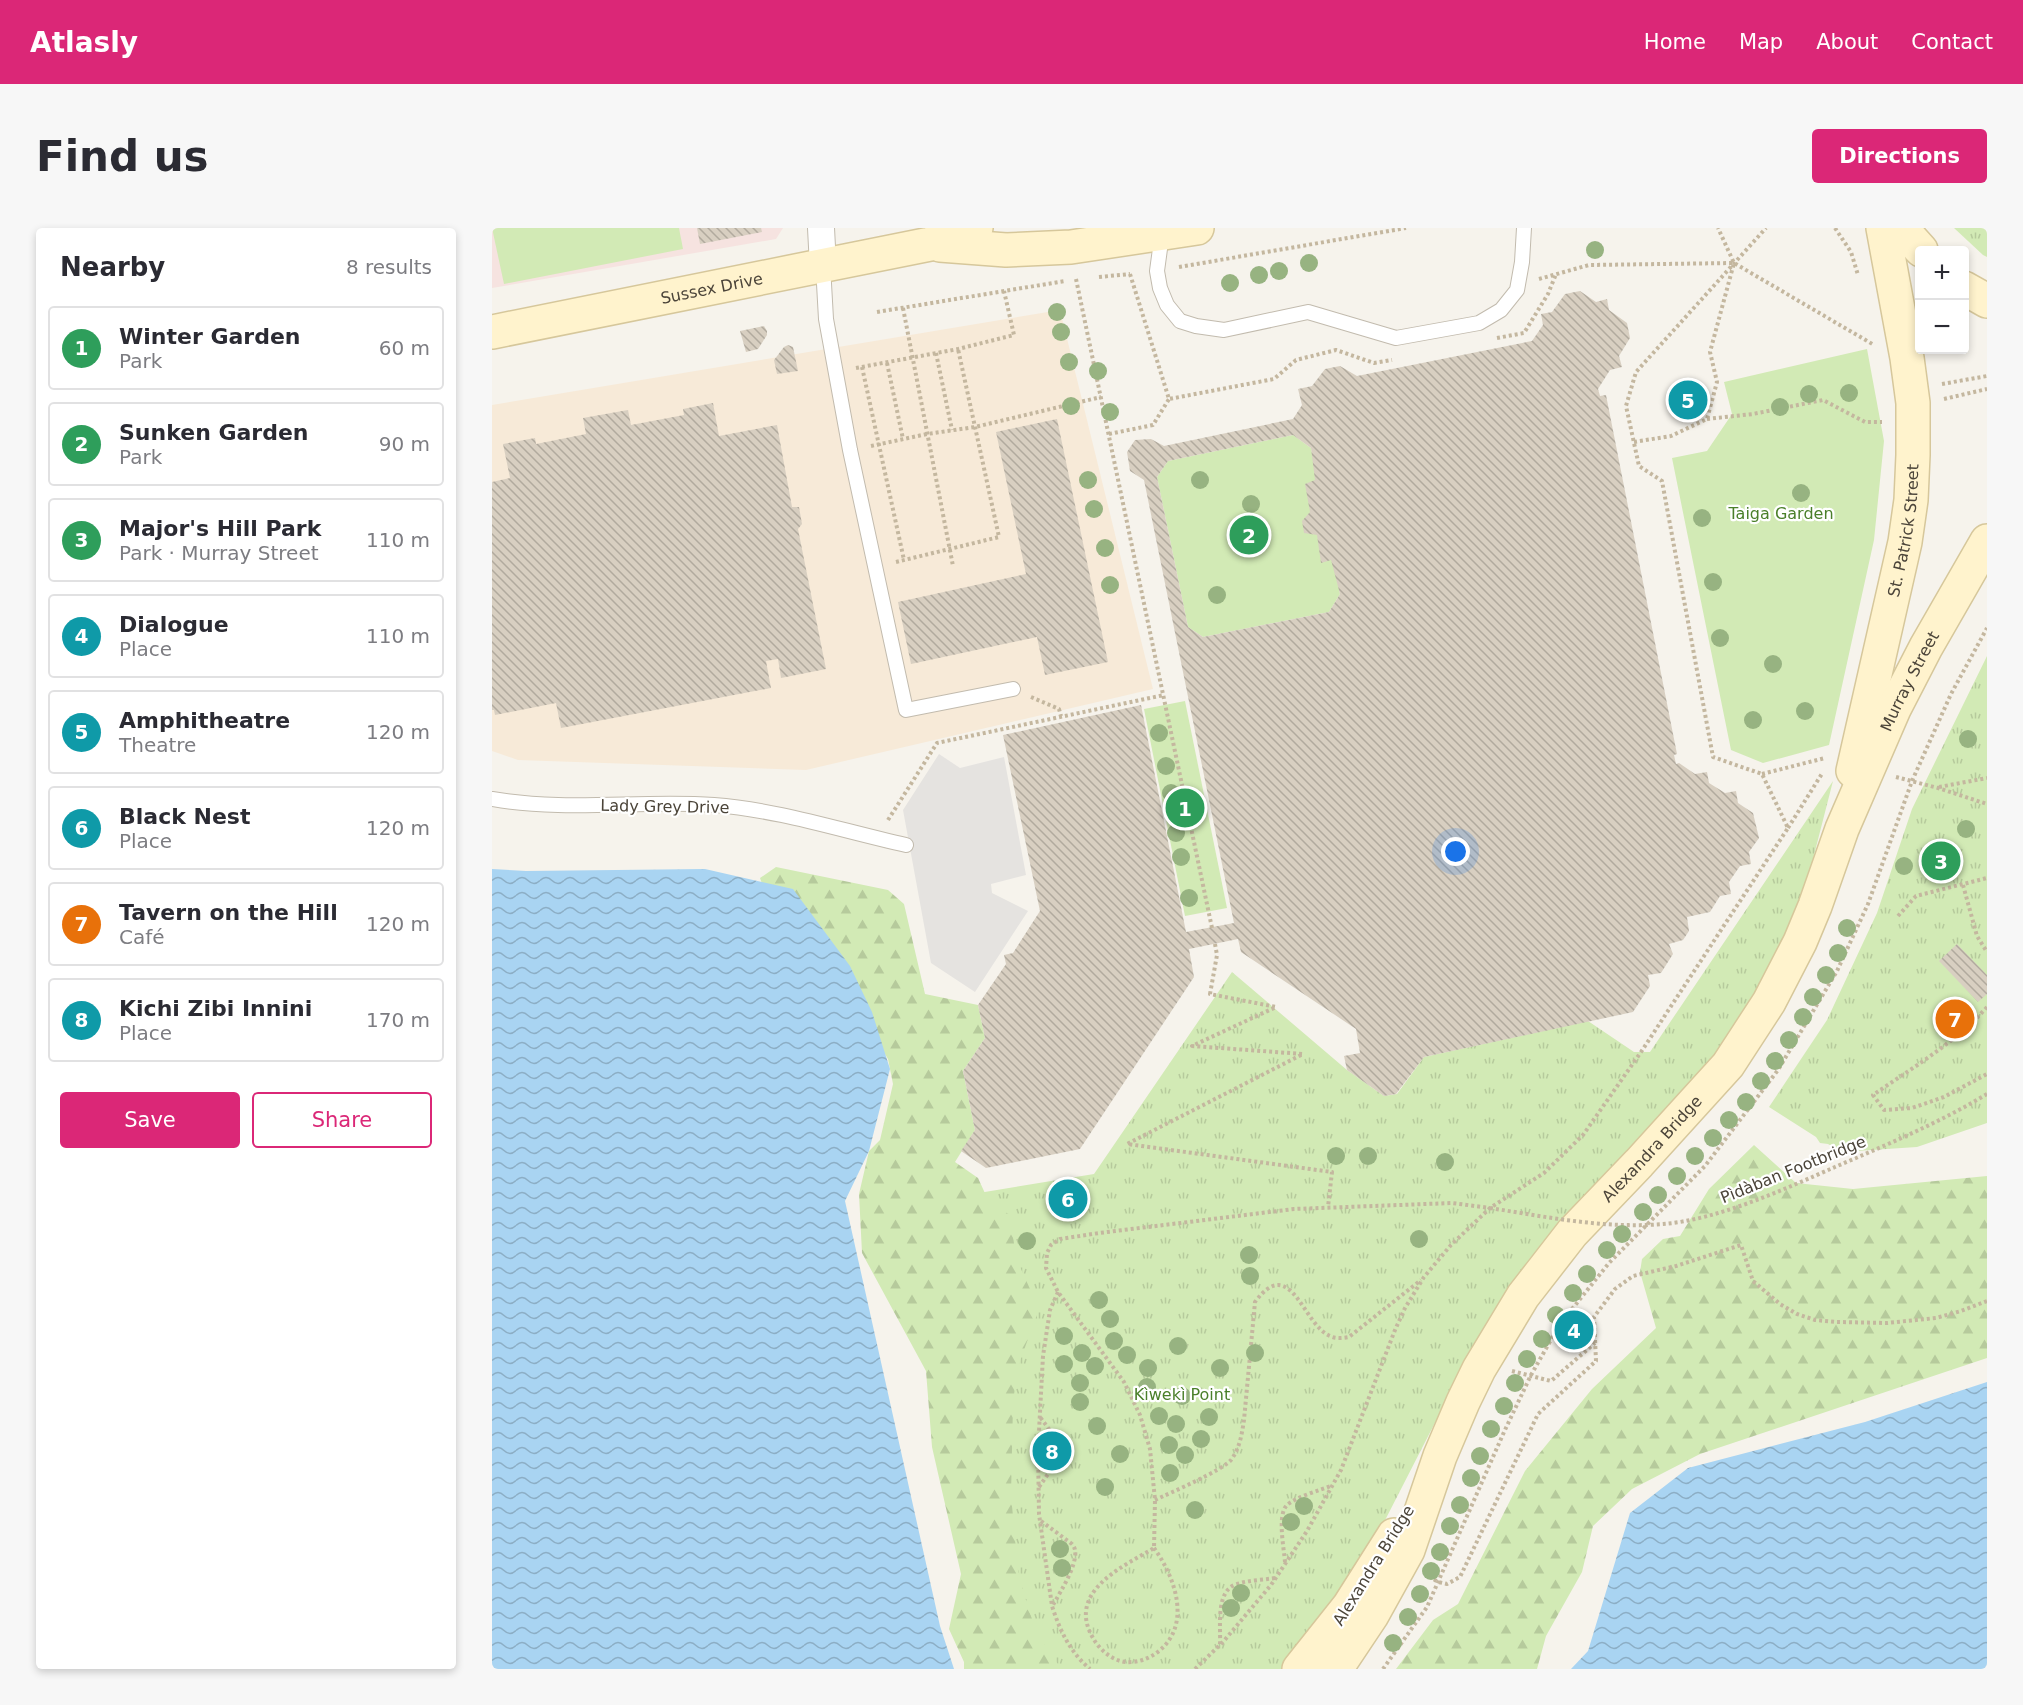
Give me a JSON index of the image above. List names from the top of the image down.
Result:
{
  "streets": {
    "main road": [
      "Sussex Drive",
      "St. Patrick Street",
      "Murray Street",
      "Alexandra Bridge"
    ],
    "lane": ["Lady Grey Drive"],
    "path": ["Pìdàban Footbridge"]
  },
  "crossings": [
    ["St. Patrick Street", "Murray Street"],
    ["St. Patrick Street", "Alexandra Bridge"],
    ["Murray Street", "Alexandra Bridge"]
  ],
  "parks": ["Taiga Garden", "Kìwekì Point"],
  "page": {
    "header": "Atlasly",
    "nav": [
      "Home",
      "Map",
      "About",
      "Contact"
    ],
    "buttons": [
      "Directions",
      ["Save", "Share"]
    ],
    "title": "Find us",
    "heading": ["Nearby", "8 results"],
    "map_buttons": ["+", "−"],
    "list": [
      {
        "mark": "1",
        "name": "Winter Garden",
        "note": "Park",
        "value": "60 m"
      },
      {
        "mark": "2",
        "name": "Sunken Garden",
        "note": "Park",
        "value": "90 m"
      },
      {
        "mark": "3",
        "name": "Major's Hill Park",
        "note": "Park · Murray Street",
        "value": "110 m"
      },
      {
        "mark": "4",
        "name": "Dialogue",
        "note": "Place",
        "value": "110 m"
      },
      {
        "mark": "5",
        "name": "Amphitheatre",
        "note": "Theatre",
        "value": "120 m"
      },
      {
        "mark": "6",
        "name": "Black Nest",
        "note": "Place",
        "value": "120 m"
      },
      {
        "mark": "7",
        "name": "Tavern on the Hill",
        "note": "Café",
        "value": "120 m"
      },
      {
        "mark": "8",
        "name": "Kichi Zibi Innini",
        "note": "Place",
        "value": "170 m"
      }
    ],
    "pins": [
      "5",
      "2",
      "1",
      "3",
      "7",
      "6",
      "4",
      "8"
    ]
  }
}
